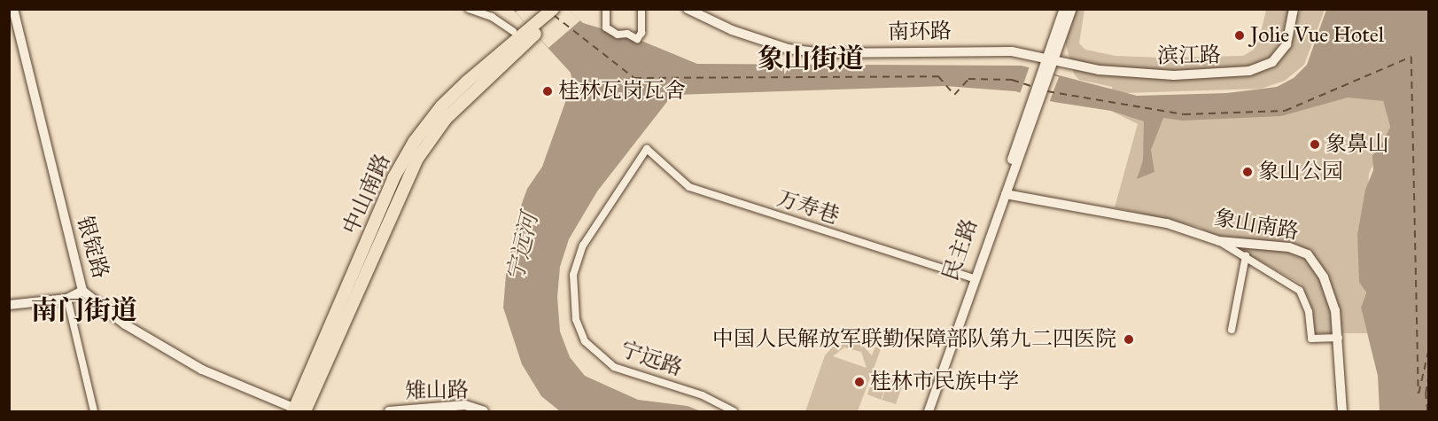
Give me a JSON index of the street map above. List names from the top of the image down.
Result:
{
  "streets": {
    "highway": ["中山南路"],
    "street": [
      "南环路",
      "滨江路",
      "万寿巷",
      "象山南路",
      "银锭路",
      "民主路",
      "宁远路",
      "雉山路"
    ]
  },
  "crossings": [
    ["南环路", "滨江路"],
    ["中山南路", "银锭路"],
    ["万寿巷", "民主路"],
    ["万寿巷", "宁远路"],
    ["象山南路", "民主路"]
  ],
  "districts": ["象山街道", "南门街道"],
  "water": ["宁远河"],
  "places": [
    "Jolie Vue Hotel",
    "桂林瓦岗瓦舍",
    "象鼻山",
    "象山公园",
    "中国人民解放军联勤保障部队第九二四医院",
    "桂林市民族中学"
  ]
}
